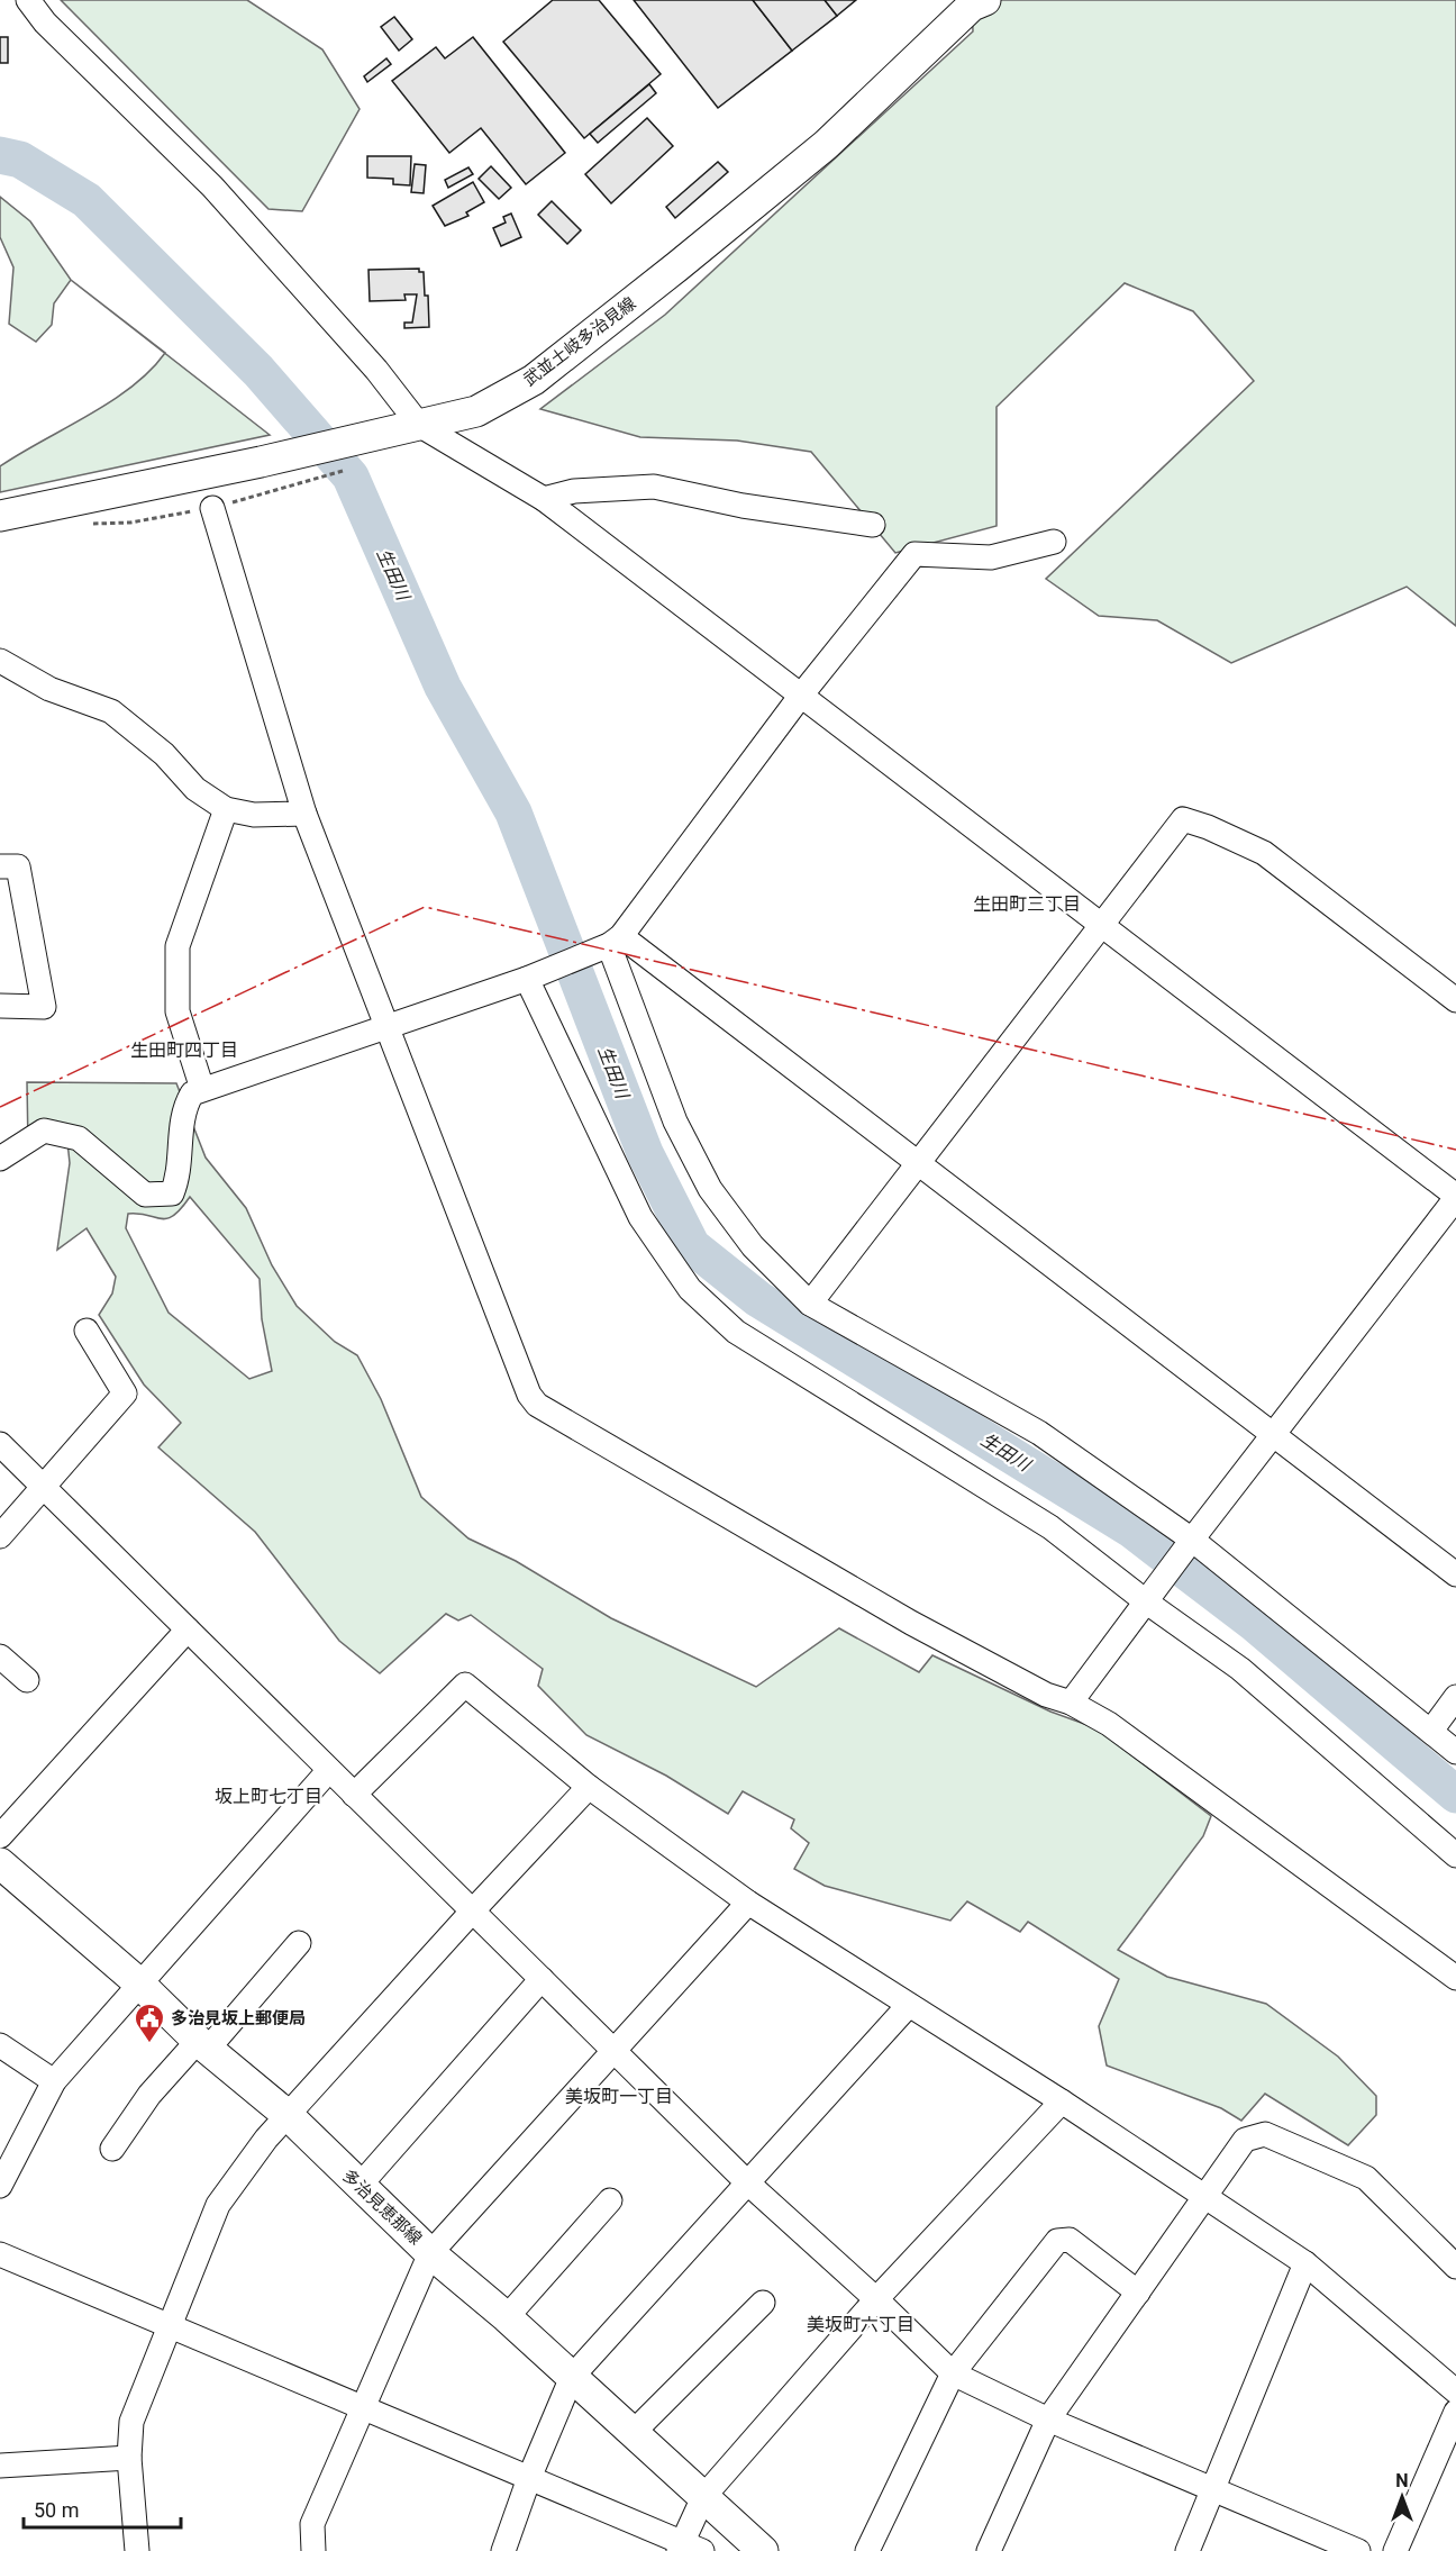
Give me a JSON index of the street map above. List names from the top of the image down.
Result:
{
  "streets": {
    "main road": ["武並土岐多治見線", "多治見恵那線"]
  },
  "districts": [
    "生田町三丁目",
    "生田町四丁目",
    "坂上町七丁目",
    "美坂町一丁目",
    "美坂町六丁目"
  ],
  "water": ["生田川"],
  "places": {
    "public building": ["多治見坂上郵便局"]
  },
  "scale_bar": "50 m",
  "north": "top"
}
